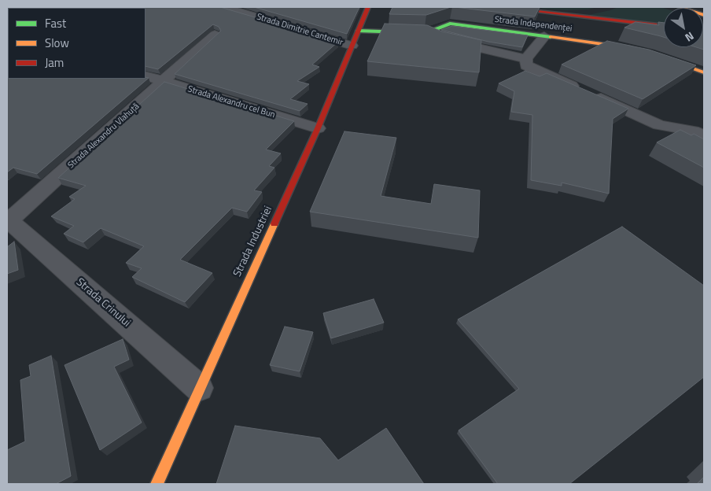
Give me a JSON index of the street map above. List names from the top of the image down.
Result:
{
  "streets": {
    "street": [
      "Strada Independenței",
      "Strada Dimitrie Cantemir",
      "Strada Alexandru cel Bun",
      "Strada Alexandru Vlahuță",
      "Strada Industriei",
      "Strada Crinului"
    ]
  },
  "crossings": [
    ["Strada Independenței", "Strada Industriei"],
    ["Strada Dimitrie Cantemir", "Strada Industriei"],
    ["Strada Alexandru cel Bun", "Strada Alexandru Vlahuță"],
    ["Strada Alexandru cel Bun", "Strada Industriei"],
    ["Strada Alexandru Vlahuță", "Strada Crinului"],
    ["Strada Industriei", "Strada Crinului"]
  ],
  "legend": ["Fast", "Slow", "Jam"],
  "north": "bottom right"
}
